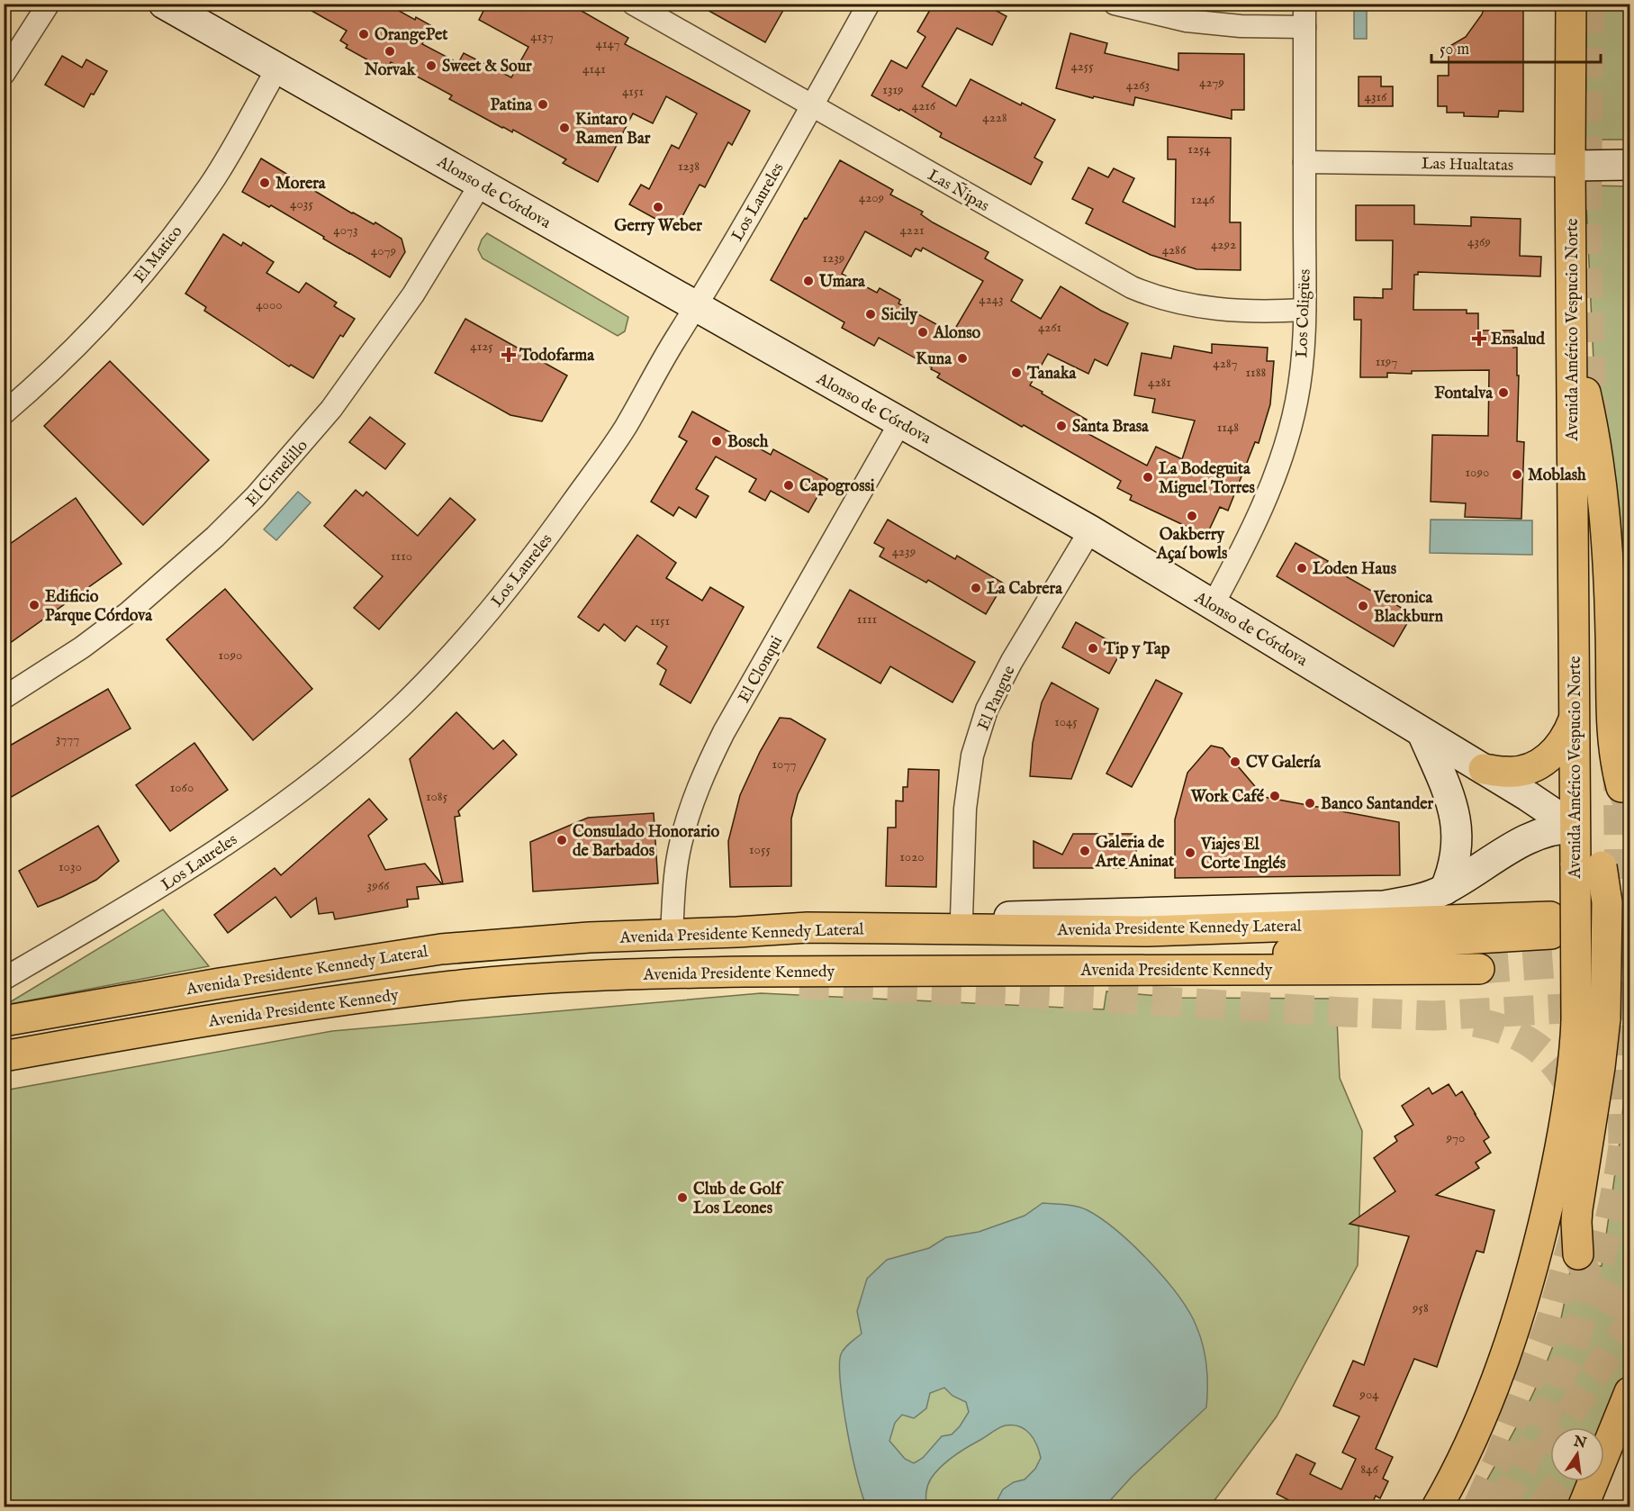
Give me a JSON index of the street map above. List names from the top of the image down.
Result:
{
  "streets": {
    "main road": [
      "Las Hualtatas",
      "Alonso de Córdova",
      "Avenida Américo Vespucio Norte",
      "Avenida Presidente Kennedy Lateral",
      "Avenida Presidente Kennedy"
    ],
    "street": [
      "Las Ñipas",
      "Los Laureles",
      "El Matico",
      "Los Coligües",
      "El Ciruelillo",
      "El Clonqui",
      "El Pangue"
    ]
  },
  "crossings": [
    ["Las Hualtatas", "Los Coligües"],
    ["Las Hualtatas", "Avenida Américo Vespucio Norte"],
    ["Las Ñipas", "Los Laureles"],
    ["Las Ñipas", "Los Coligües"],
    ["Alonso de Córdova", "Los Laureles"],
    ["Alonso de Córdova", "El Matico"],
    ["Alonso de Córdova", "Los Coligües"],
    ["Alonso de Córdova", "Avenida Américo Vespucio Norte"],
    ["Alonso de Córdova", "El Ciruelillo"],
    ["Alonso de Córdova", "El Clonqui"],
    ["Alonso de Córdova", "El Pangue"],
    ["Alonso de Córdova", "Avenida Presidente Kennedy Lateral"],
    ["Avenida Américo Vespucio Norte", "Avenida Presidente Kennedy Lateral"],
    ["El Clonqui", "Avenida Presidente Kennedy Lateral"],
    ["El Pangue", "Avenida Presidente Kennedy Lateral"],
    ["Avenida Presidente Kennedy Lateral", "Avenida Presidente Kennedy"]
  ],
  "places": {
    "other": [
      "OrangePet",
      "Norvak",
      "Sweet & Sour",
      "Patina",
      "Kintaro Ramen Bar",
      "Morera",
      "Gerry Weber",
      "Umara",
      "Sicily",
      "Alonso",
      "Kuna",
      "Tanaka",
      "Fontalva",
      "Santa Brasa",
      "Bosch",
      "Moblash",
      "La Bodeguita Miguel Torres",
      "Capogrossi",
      "Oakberry Açaí bowls",
      "Loden Haus",
      "La Cabrera",
      "Edificio Parque Córdova",
      "Veronica Blackburn",
      "Tip y Tap",
      "CV Galería",
      "Work Café",
      "Banco Santander",
      "Consulado Honorario de Barbados",
      "Galeria de Arte Aninat",
      "Viajes El Corte Inglés",
      "Club de Golf Los Leones"
    ],
    "health": ["Ensalud", "Todofarma"]
  },
  "house_numbers": [
    "4137",
    "4147",
    "4255",
    "4141",
    "4279",
    "4263",
    "1319",
    "4151",
    "4316",
    "4216",
    "4228",
    "1254",
    "1238",
    "4209",
    "1246",
    "4035",
    "4073",
    "4221",
    "4369",
    "4292",
    "4286",
    "4079",
    "1239",
    "4243",
    "4000",
    "4261",
    "4125",
    "1197",
    "4287",
    "1188",
    "4281",
    "1148",
    "1090",
    "4239",
    "1110",
    "1111",
    "1151",
    "1090",
    "1045",
    "3777",
    "1077",
    "1060",
    "1085",
    "1055",
    "1020",
    "1030",
    "3966",
    "970",
    "958",
    "904",
    "846"
  ],
  "scale_bar": "50 m",
  "north": "top"
}
